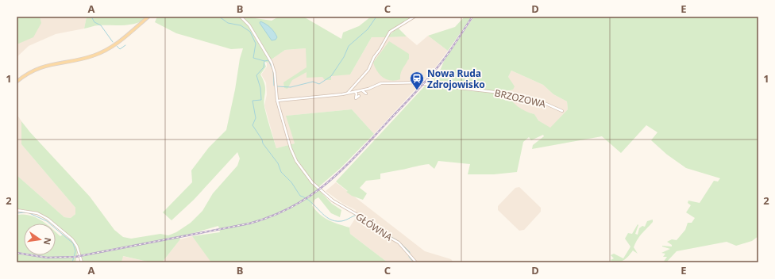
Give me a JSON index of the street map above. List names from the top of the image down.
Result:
{
  "streets": {
    "street": ["BRZOZOWA", "GŁÓWNA"]
  },
  "crossings": [
    ["BRZOZOWA", "GŁÓWNA"]
  ],
  "places": {
    "station": ["Nowa Ruda Zdrojowisko"]
  },
  "north": "right",
  "grid": {
    "columns": [
      "A",
      "B",
      "C",
      "D",
      "E"
    ],
    "rows": ["1", "2"]
  }
}
